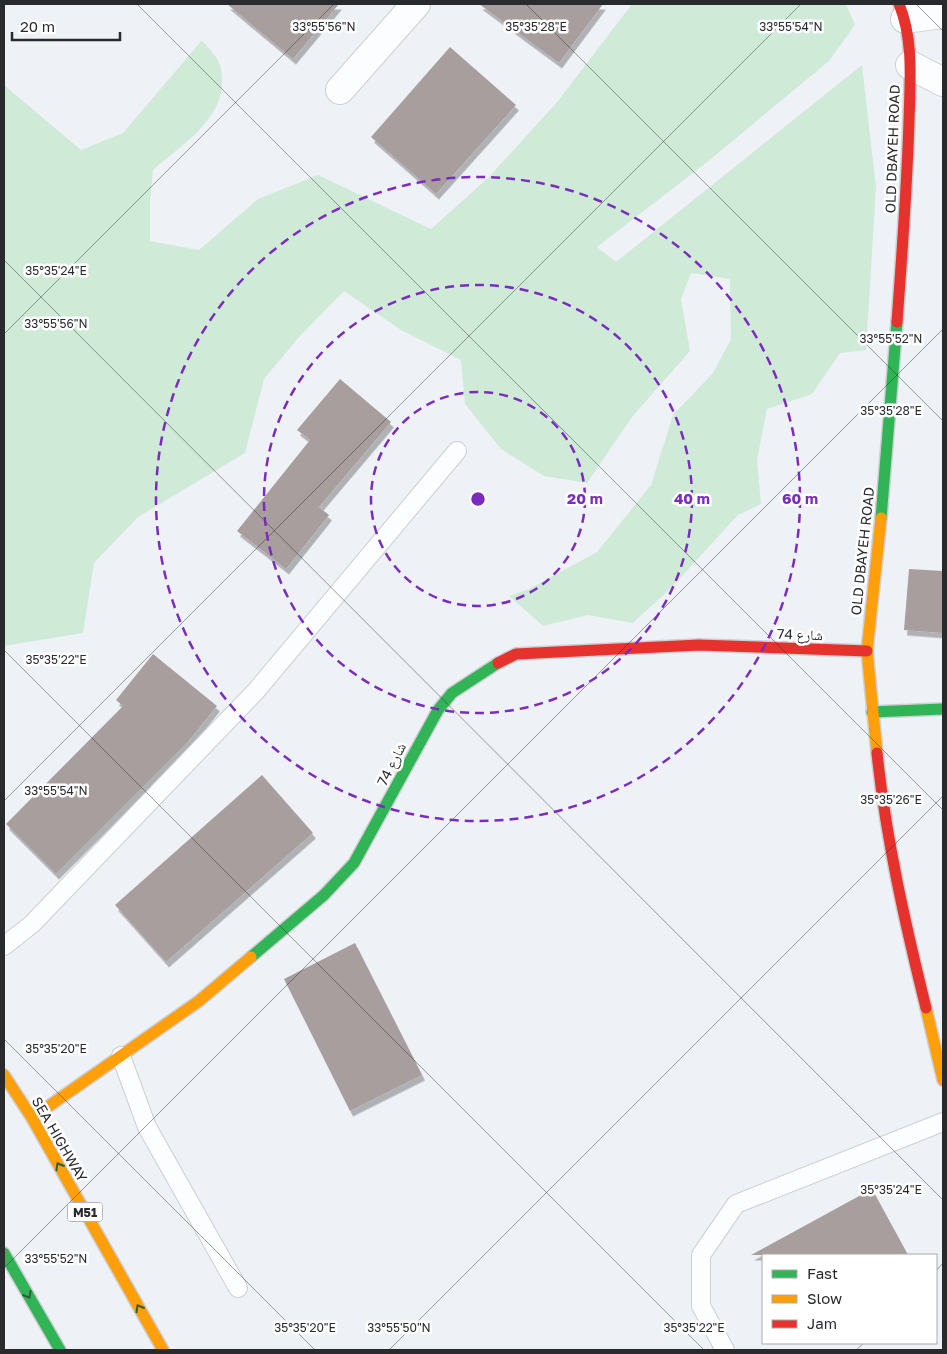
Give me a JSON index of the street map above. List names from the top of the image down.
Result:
{
  "streets": {
    "main road": [
      "OLD DBAYEH ROAD",
      "شارع 74",
      "SEA HIGHWAY",
      "M51"
    ]
  },
  "crossings": [
    ["OLD DBAYEH ROAD", "شارع 74"],
    ["شارع 74", "SEA HIGHWAY"]
  ],
  "legend": ["Fast", "Slow", "Jam"],
  "scale_bar": "20 m",
  "coordinates": [
    "33°55'56\"N",
    "35°35'28\"E",
    "33°55'54\"N",
    "35°35'24\"E",
    "33°55'52\"N",
    "35°35'22\"E",
    "35°35'26\"E",
    "35°35'20\"E",
    "33°55'50\"N"
  ],
  "rings": ["20 m", "40 m", "60 m"]
}
